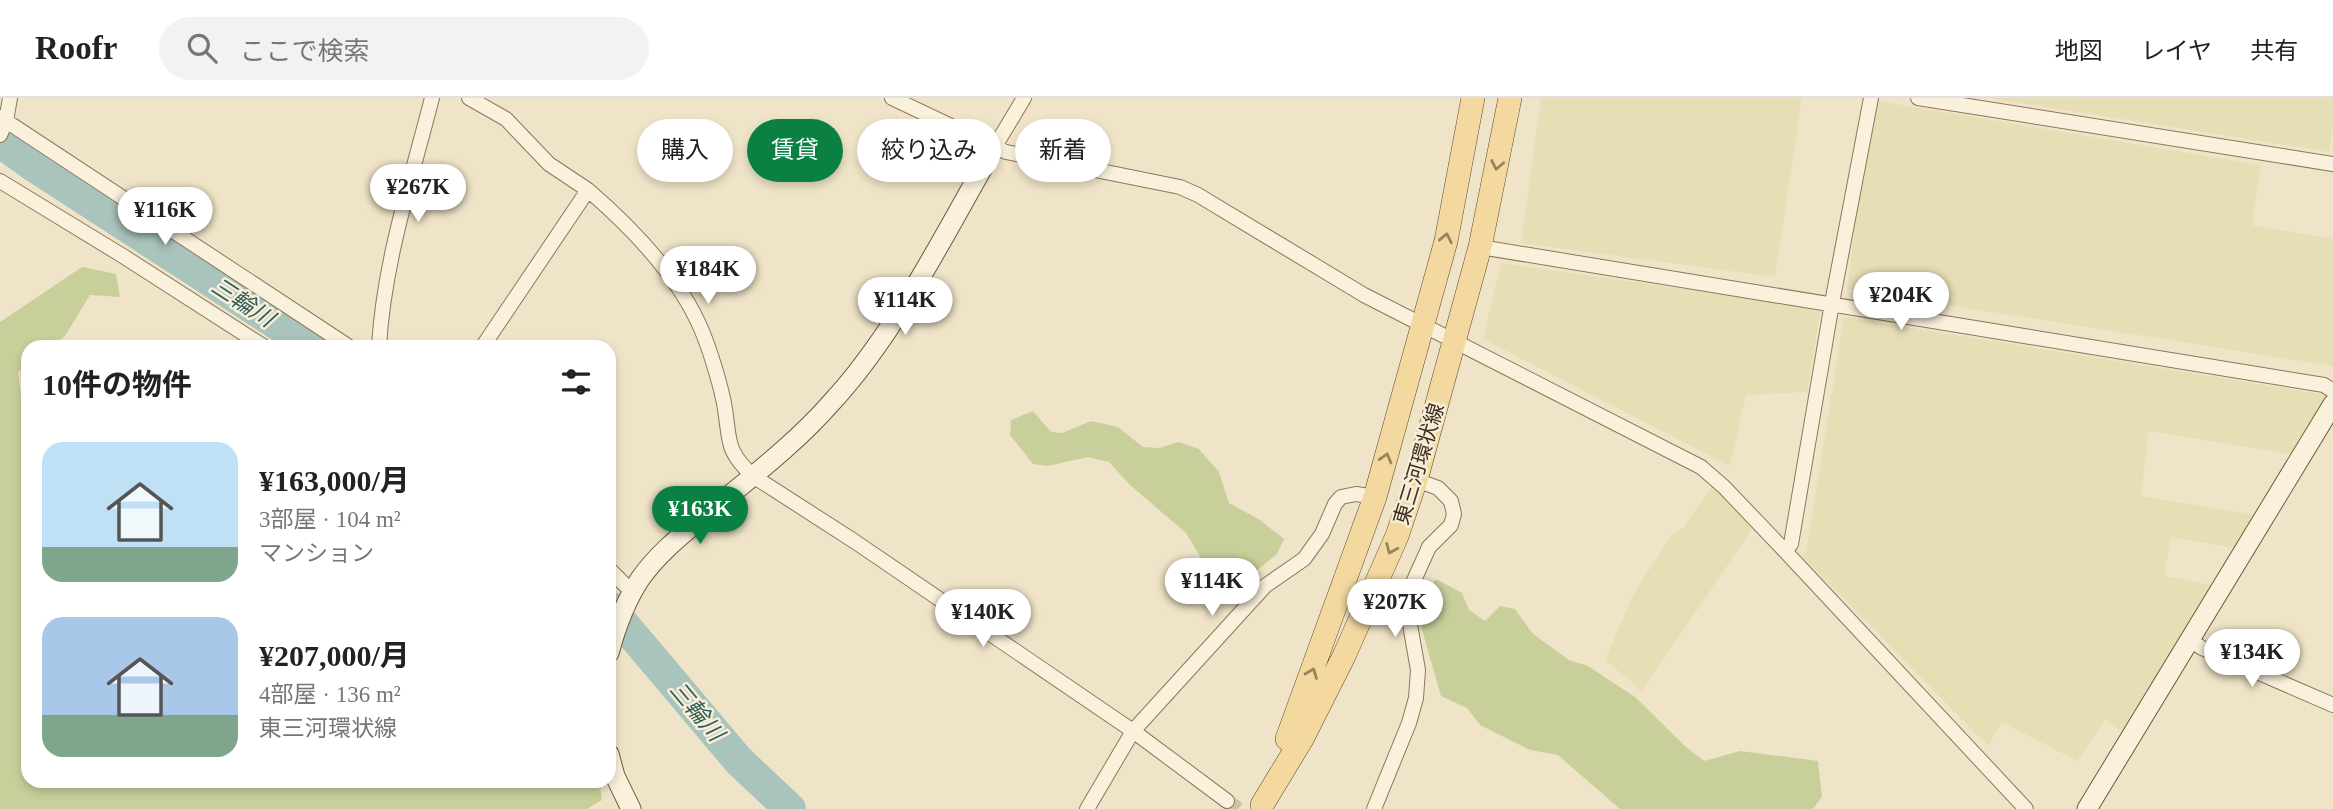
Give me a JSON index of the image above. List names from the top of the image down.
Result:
{
  "streets": {
    "main road": ["東三河環状線"]
  },
  "water": ["三輪川"],
  "page": {
    "header": "Roofr",
    "search": "ここで検索",
    "nav": ["地図", "レイヤ", "共有"],
    "chip": [
      "購入",
      "賃貸",
      "絞り込み",
      "新着"
    ],
    "price": [
      "¥267K",
      "¥116K",
      "¥184K",
      "¥204K",
      "¥114K",
      "¥163K",
      "¥114K",
      "¥207K",
      "¥140K",
      "¥134K"
    ],
    "heading": "10件の物件",
    "list": [
      {
        "name": "¥163,000/月",
        "note": "3部屋 · 104 m² · マンション"
      },
      {
        "name": "¥207,000/月",
        "note": "4部屋 · 136 m² · 東三河環状線"
      }
    ]
  }
}
